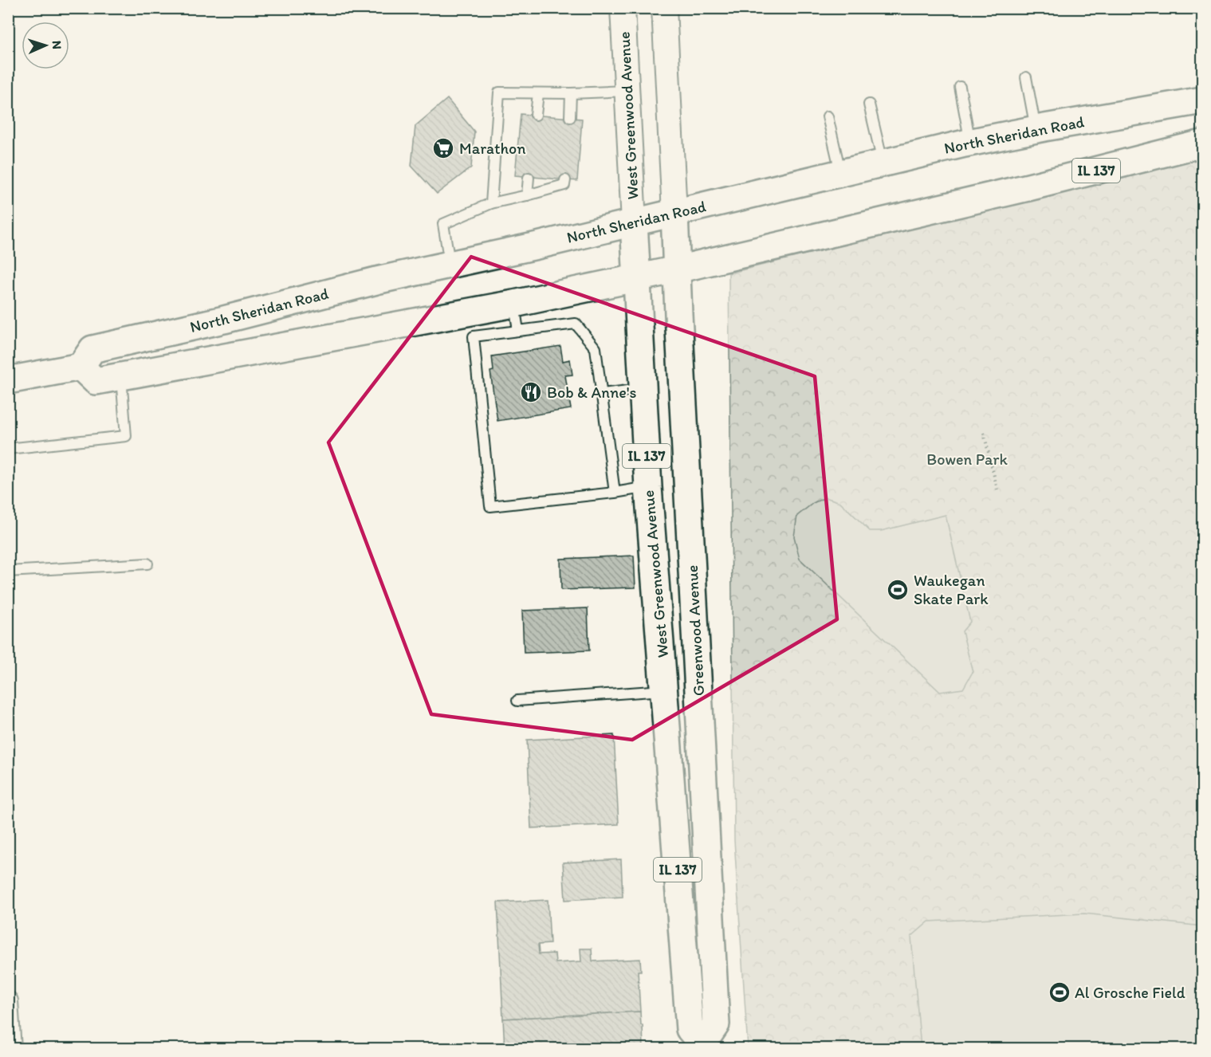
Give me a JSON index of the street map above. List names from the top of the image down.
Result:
{
  "streets": {
    "main road": [
      "West Greenwood Avenue",
      "North Sheridan Road",
      "IL 137",
      "Greenwood Avenue"
    ]
  },
  "crossings": [
    ["West Greenwood Avenue", "North Sheridan Road"],
    ["West Greenwood Avenue", "Greenwood Avenue"],
    ["North Sheridan Road", "Greenwood Avenue"],
    ["IL 137", "Greenwood Avenue"]
  ],
  "parks": ["Bowen Park"],
  "places": {
    "supermarket": ["Marathon"],
    "restaurant": ["Bob & Anne's"],
    "sports": ["Waukegan Skate Park", "Al Grosche Field"]
  },
  "north": "right"
}
